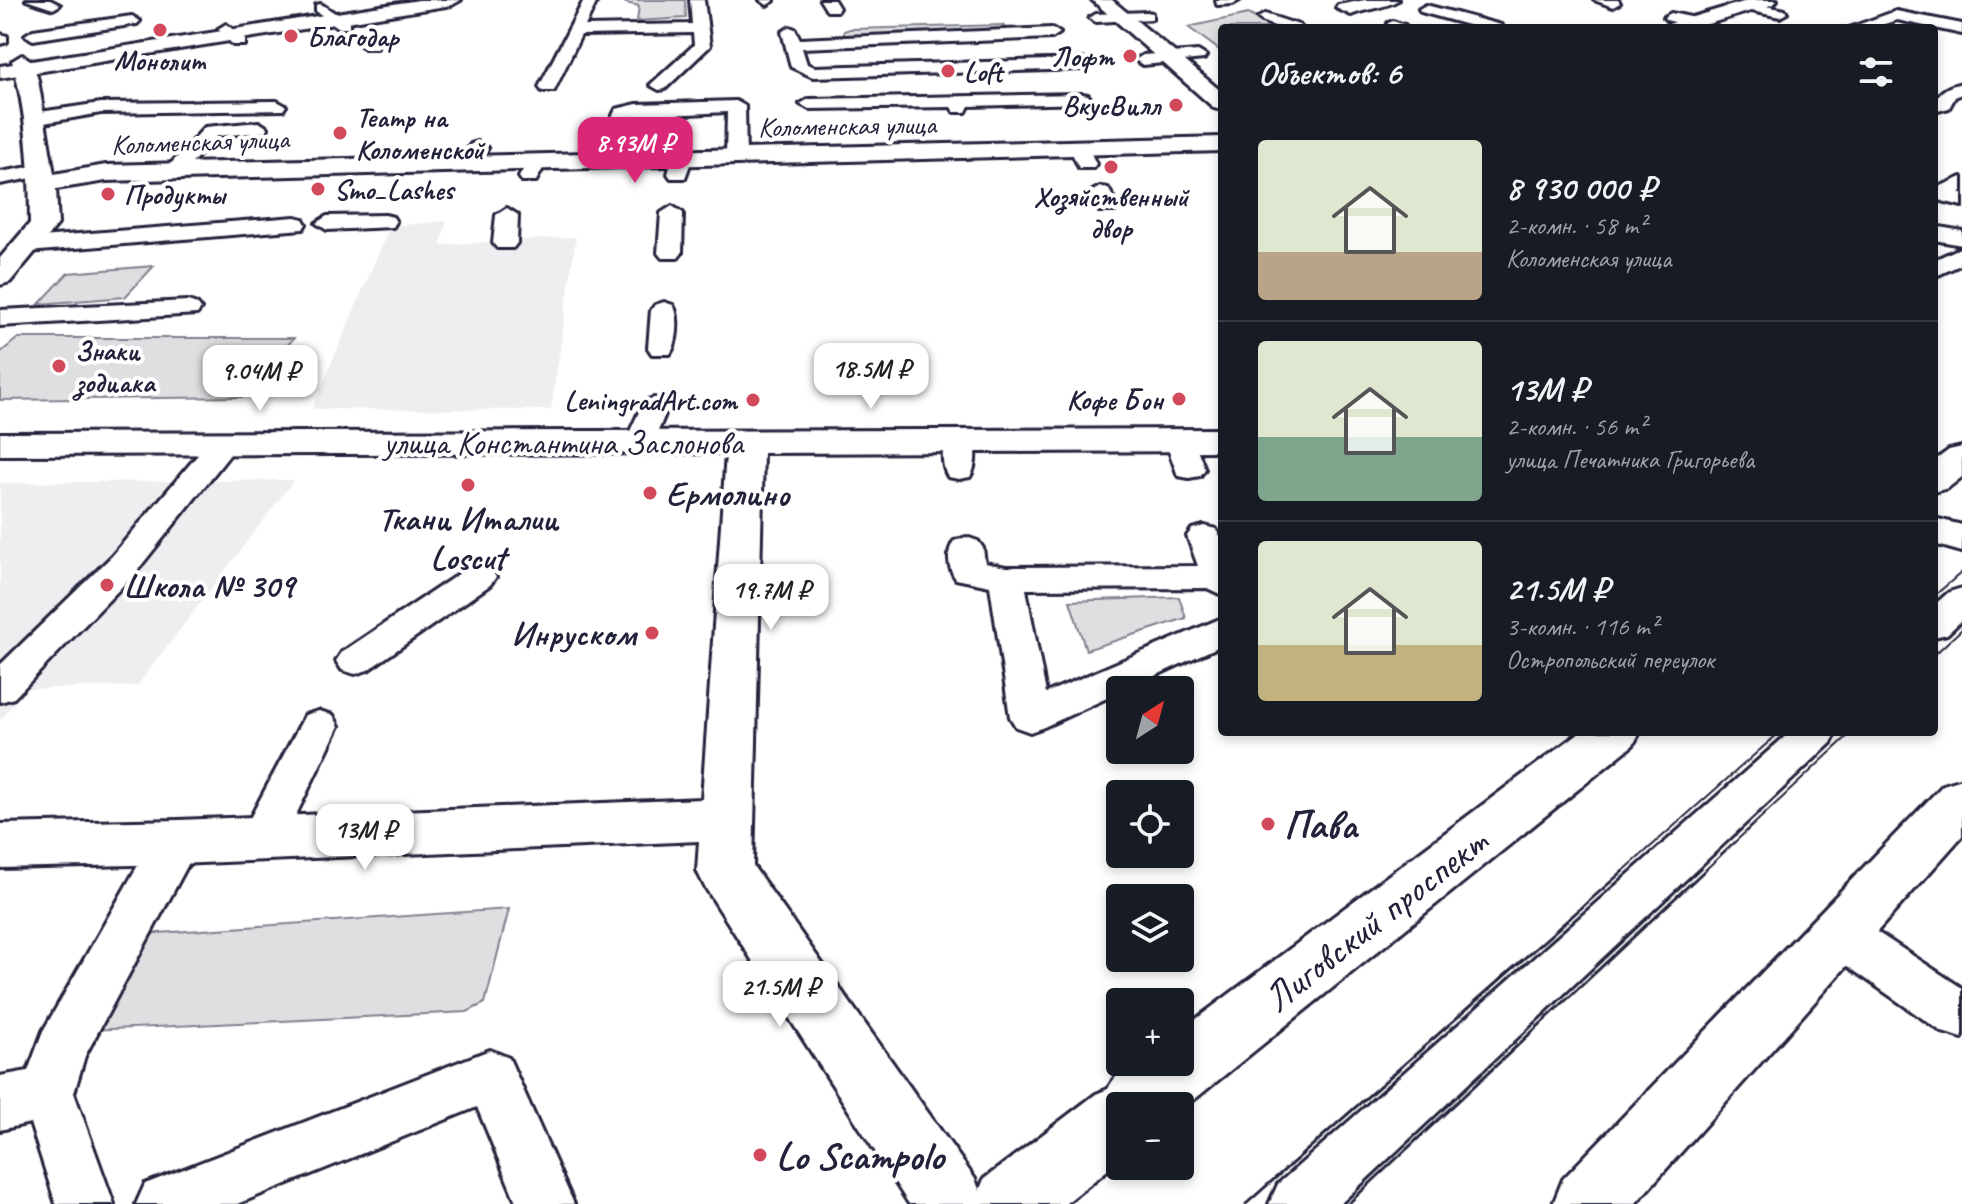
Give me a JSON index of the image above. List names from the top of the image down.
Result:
{
  "streets": {
    "street": ["Коломенская улица", "улица Константина Заслонова", "Лиговский проспект"]
  },
  "places": [
    "Монолит",
    "Благодар",
    "Лофт",
    "Loft",
    "ВкусВилл",
    "Театр на Коломенской",
    "Хозяйственный двор",
    "Smo_Lashes",
    "Продукты",
    "Знаки зодиака",
    "Кофе Бон",
    "LeningradArt.com",
    "Ткани Италии Loscut",
    "Ермолино",
    "Школа № 309",
    "Инруском",
    "Пава",
    "Lo Scampolo"
  ],
  "north": "top right",
  "page": {
    "heading": "Объектов: 6",
    "price": [
      "8.93M ₽",
      "18.5M ₽",
      "9.04M ₽",
      "19.7M ₽",
      "13M ₽",
      "21.5M ₽"
    ],
    "list": [
      {
        "name": "8 930 000 ₽",
        "note": "2-комн. · 58 m² · Коломенская улица"
      },
      {
        "name": "13M ₽",
        "note": "2-комн. · 56 m² · улица Печатника Григорьева"
      },
      {
        "name": "21.5M ₽",
        "note": "3-комн. · 116 m² · Остропольский переулок"
      }
    ],
    "map_buttons": ["+", "−"]
  }
}
